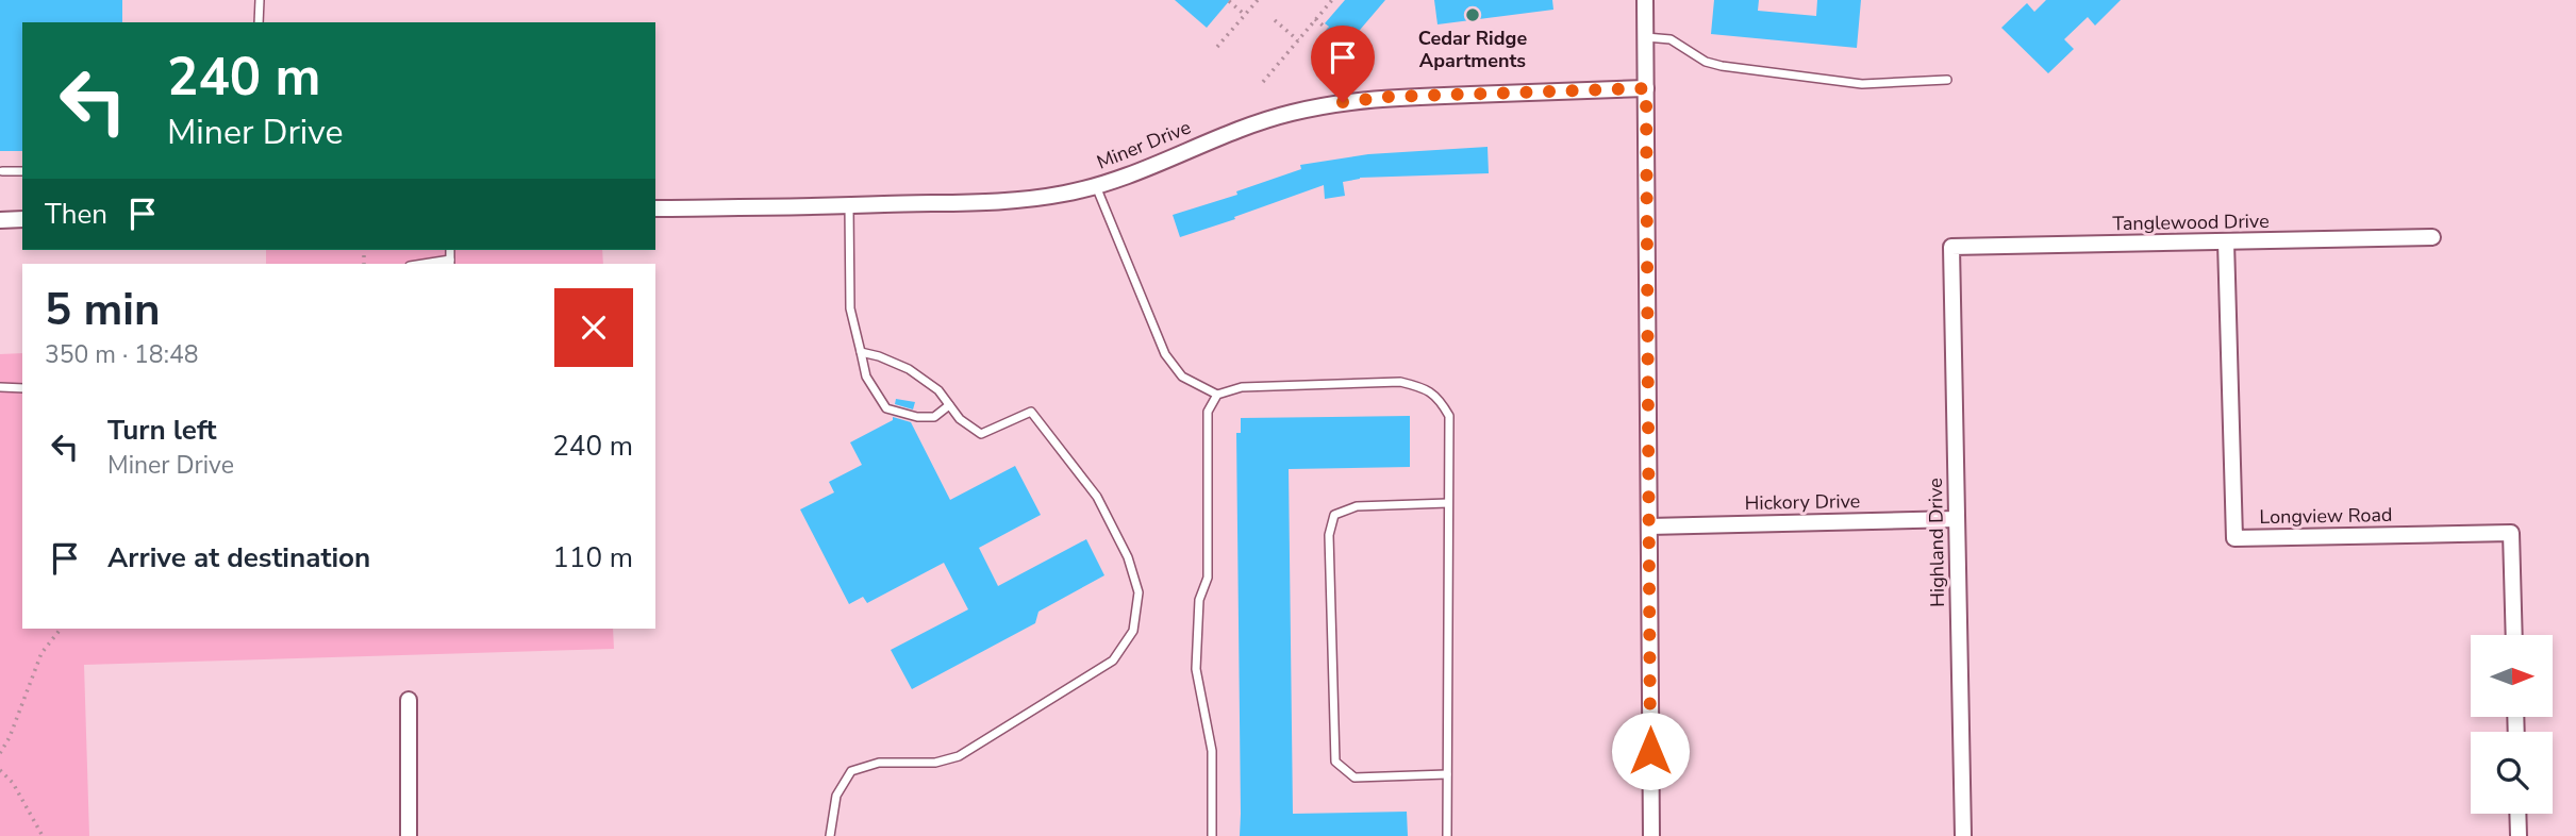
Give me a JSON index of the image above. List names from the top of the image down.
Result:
{
  "streets": {
    "street": [
      "Miner Drive",
      "Tanglewood Drive",
      "Hickory Drive",
      "Longview Road",
      "Highland Drive"
    ]
  },
  "crossings": [
    ["Tanglewood Drive", "Longview Road"],
    ["Tanglewood Drive", "Highland Drive"],
    ["Hickory Drive", "Highland Drive"]
  ],
  "places": ["Cedar Ridge Apartments"],
  "north": "right",
  "page": {
    "turn": ["240 m", "Miner Drive"],
    "then": "Then",
    "heading": ["5 min", "350 m · 18:48"],
    "list": [
      {
        "name": "Turn left",
        "note": "Miner Drive",
        "value": "240 m"
      },
      {
        "name": "Arrive at destination",
        "value": "110 m"
      }
    ]
  }
}
